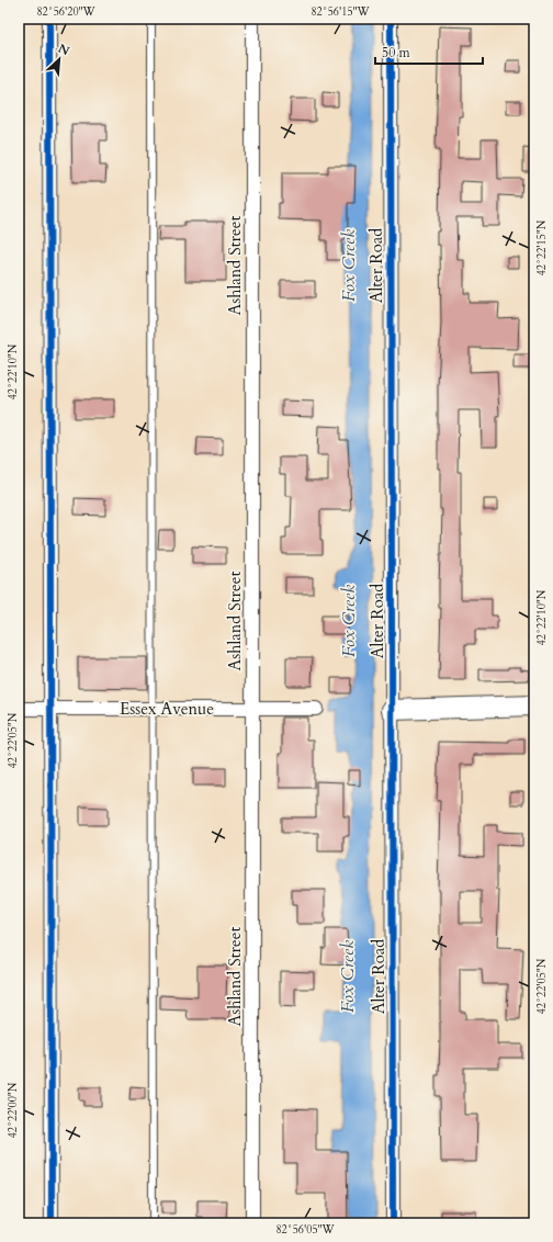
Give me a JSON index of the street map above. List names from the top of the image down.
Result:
{
  "streets": {
    "street": ["Ashland Street", "Alter Road", "Essex Avenue"]
  },
  "crossings": [
    ["Ashland Street", "Essex Avenue"]
  ],
  "water": ["Fox Creek"],
  "scale_bar": "50 m",
  "north": "top right",
  "coordinates": [
    "82°56'20\"W",
    "82°56'15\"W",
    "42°22'15\"N",
    "42°22'10\"N",
    "42°22'05\"N",
    "42°22'00\"N",
    "82°56'05\"W"
  ]
}
